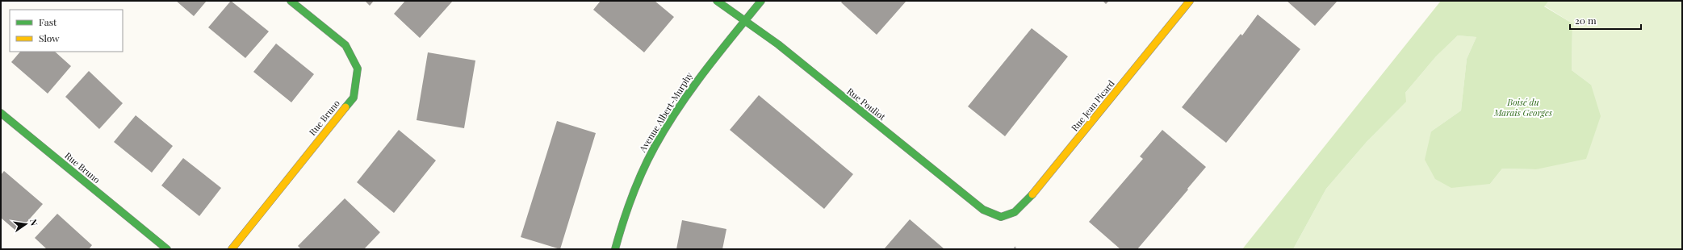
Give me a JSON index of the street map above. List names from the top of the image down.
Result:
{
  "streets": {
    "street": [
      "Rue Pouliot",
      "Rue Jean Picard",
      "Avenue Albert-Murphy",
      "Rue Bruno"
    ]
  },
  "crossings": [
    ["Rue Pouliot", "Rue Jean Picard"],
    ["Rue Pouliot", "Avenue Albert-Murphy"]
  ],
  "parks": ["Boisé du Marais Georges"],
  "legend": ["Fast", "Slow"],
  "scale_bar": "20 m",
  "north": "right"
}
